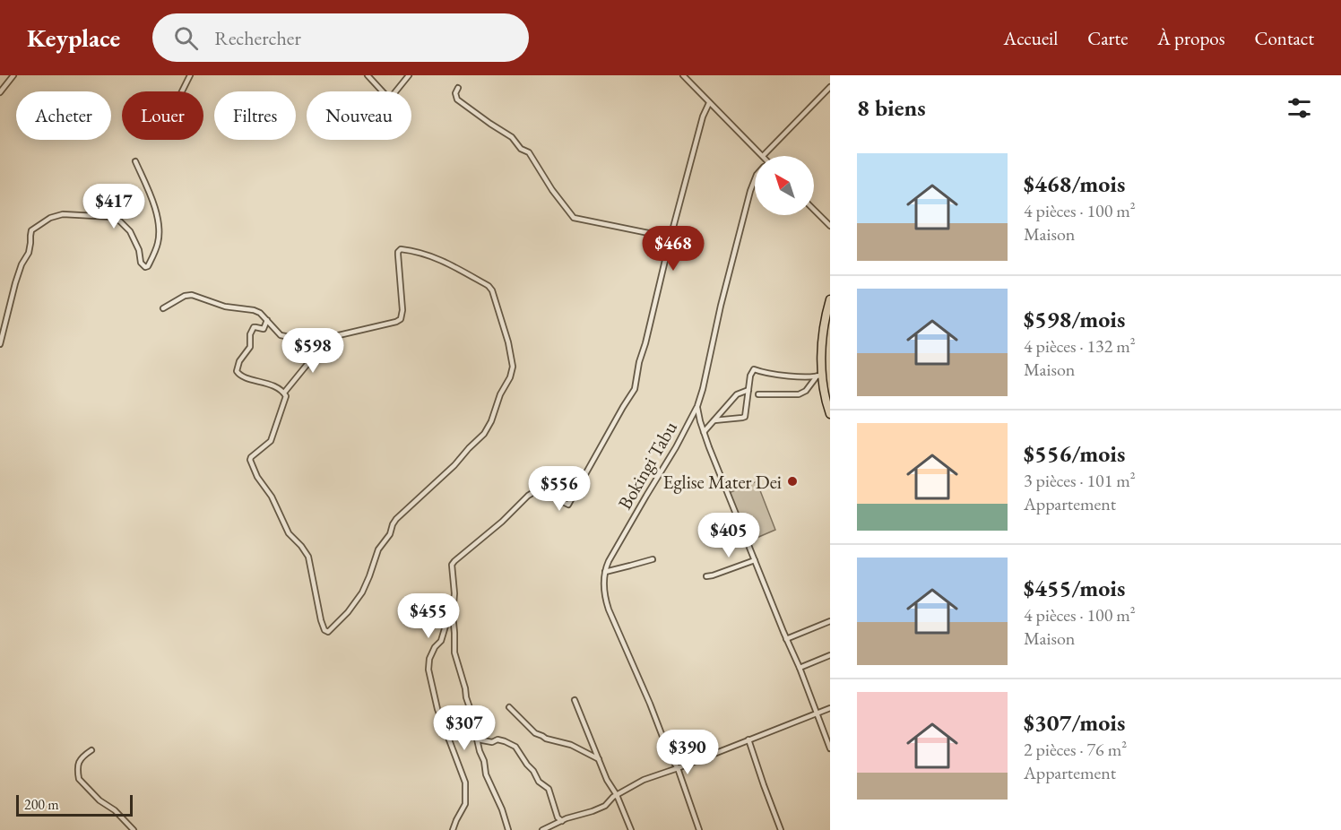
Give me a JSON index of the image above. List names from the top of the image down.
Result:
{
  "streets": {
    "street": ["Bokingi Tabu"]
  },
  "places": ["Eglise Mater Dei"],
  "scale_bar": "200 m",
  "north": "top left",
  "page": {
    "header": "Keyplace",
    "search": "Rechercher",
    "nav": [
      "Accueil",
      "Carte",
      "À propos",
      "Contact"
    ],
    "heading": "8 biens",
    "chip": [
      "Acheter",
      "Louer",
      "Filtres",
      "Nouveau"
    ],
    "list": [
      {
        "name": "$468/mois",
        "note": "4 pièces · 100 m² · Maison"
      },
      {
        "name": "$598/mois",
        "note": "4 pièces · 132 m² · Maison"
      },
      {
        "name": "$556/mois",
        "note": "3 pièces · 101 m² · Appartement"
      },
      {
        "name": "$455/mois",
        "note": "4 pièces · 100 m² · Maison"
      },
      {
        "name": "$307/mois",
        "note": "2 pièces · 76 m² · Appartement"
      }
    ],
    "price": [
      "$417",
      "$468",
      "$598",
      "$556",
      "$405",
      "$455",
      "$307",
      "$390"
    ],
    "scale": "200 m"
  }
}
